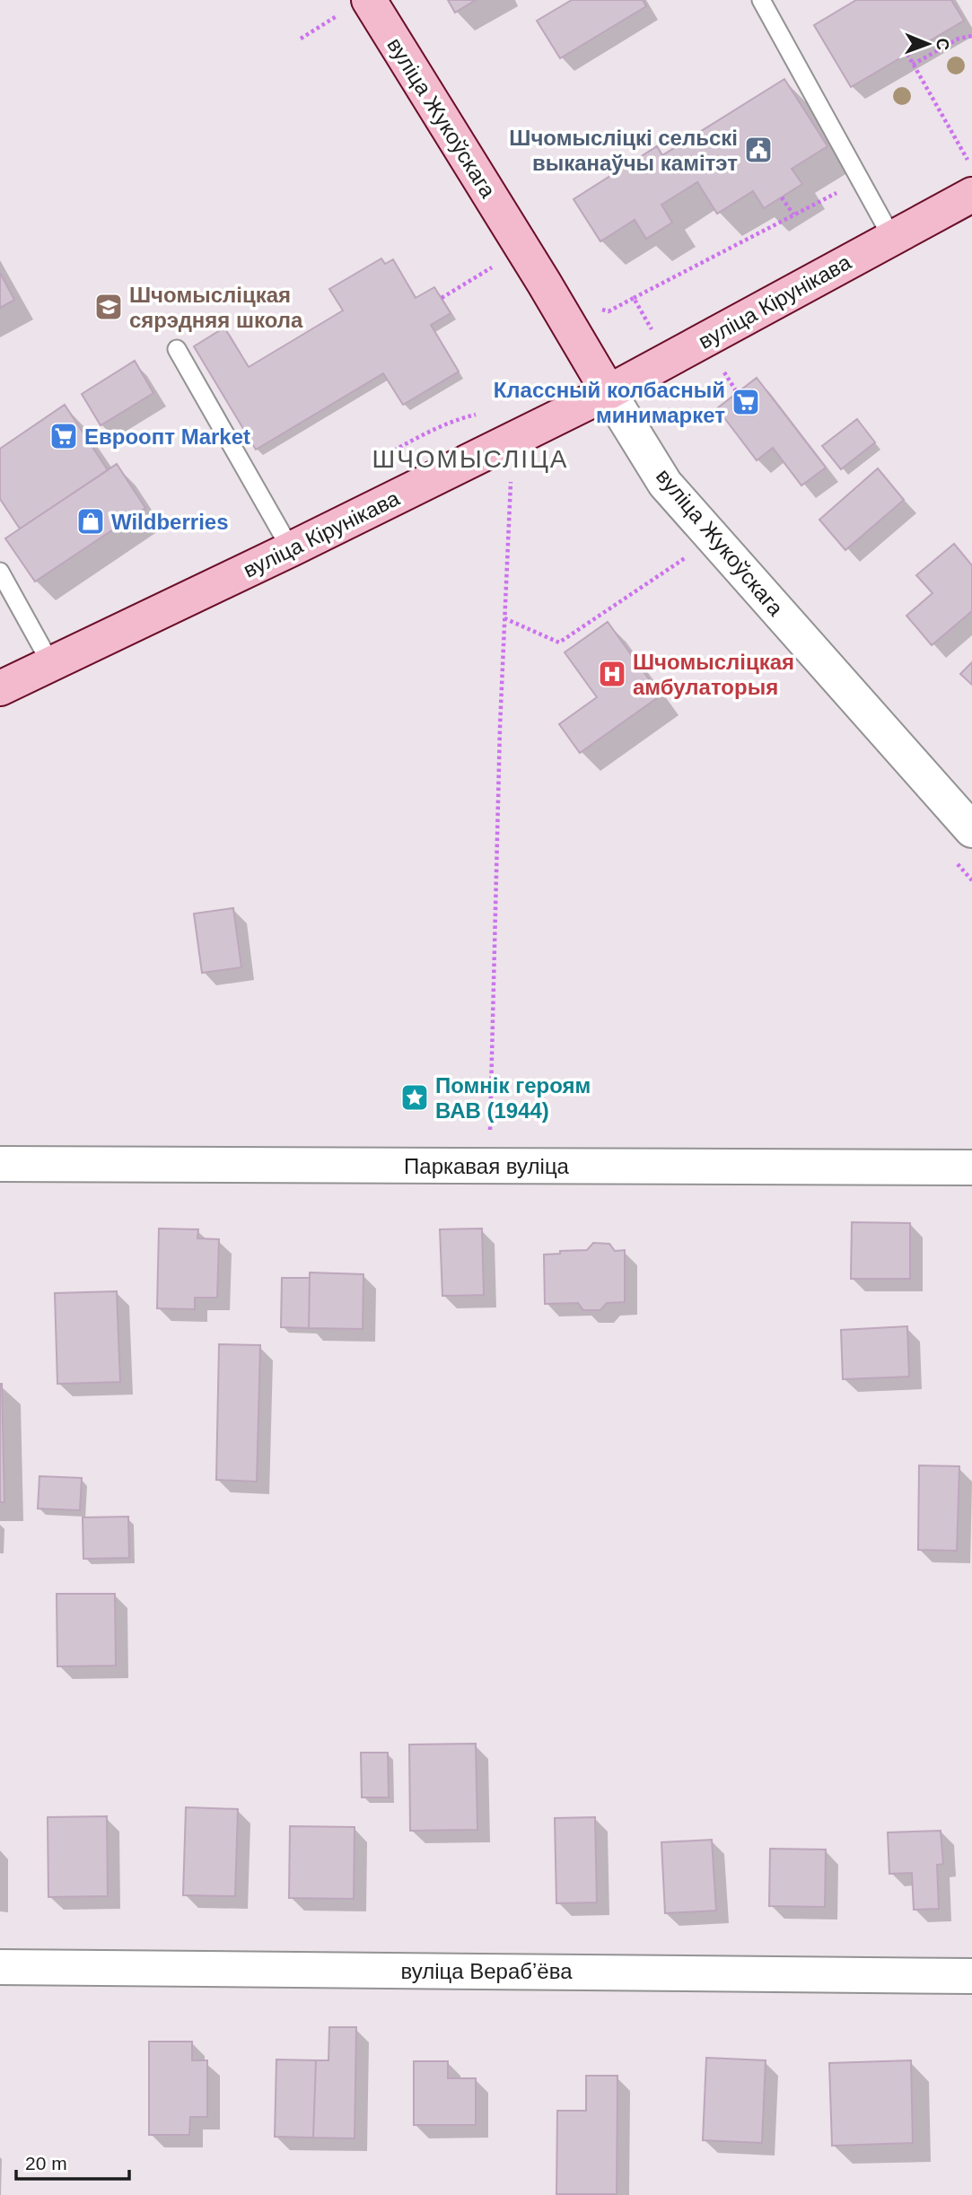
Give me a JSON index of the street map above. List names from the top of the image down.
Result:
{
  "streets": {
    "street": [
      "вуліца Жукоўскага",
      "вуліца Кірунікава",
      "Паркавая вуліца",
      "вуліца Верабʼёва"
    ]
  },
  "crossings": [
    ["вуліца Жукоўскага", "вуліца Кірунікава"]
  ],
  "districts": ["ШЧОМЫСЛІЦА"],
  "places": {
    "public building": ["Шчомысліцкі сельскі выканаўчы камітэт"],
    "school or university": ["Шчомысліцкая сярэдняя школа"],
    "supermarket": ["Классный колбасный минимаркет", "Евроопт Market"],
    "shop": ["Wildberries"],
    "hospital": ["Шчомысліцкая амбулаторыя"],
    "place": ["Помнік героям ВАВ (1944)"]
  },
  "scale_bar": "20 m",
  "north": "right"
}
